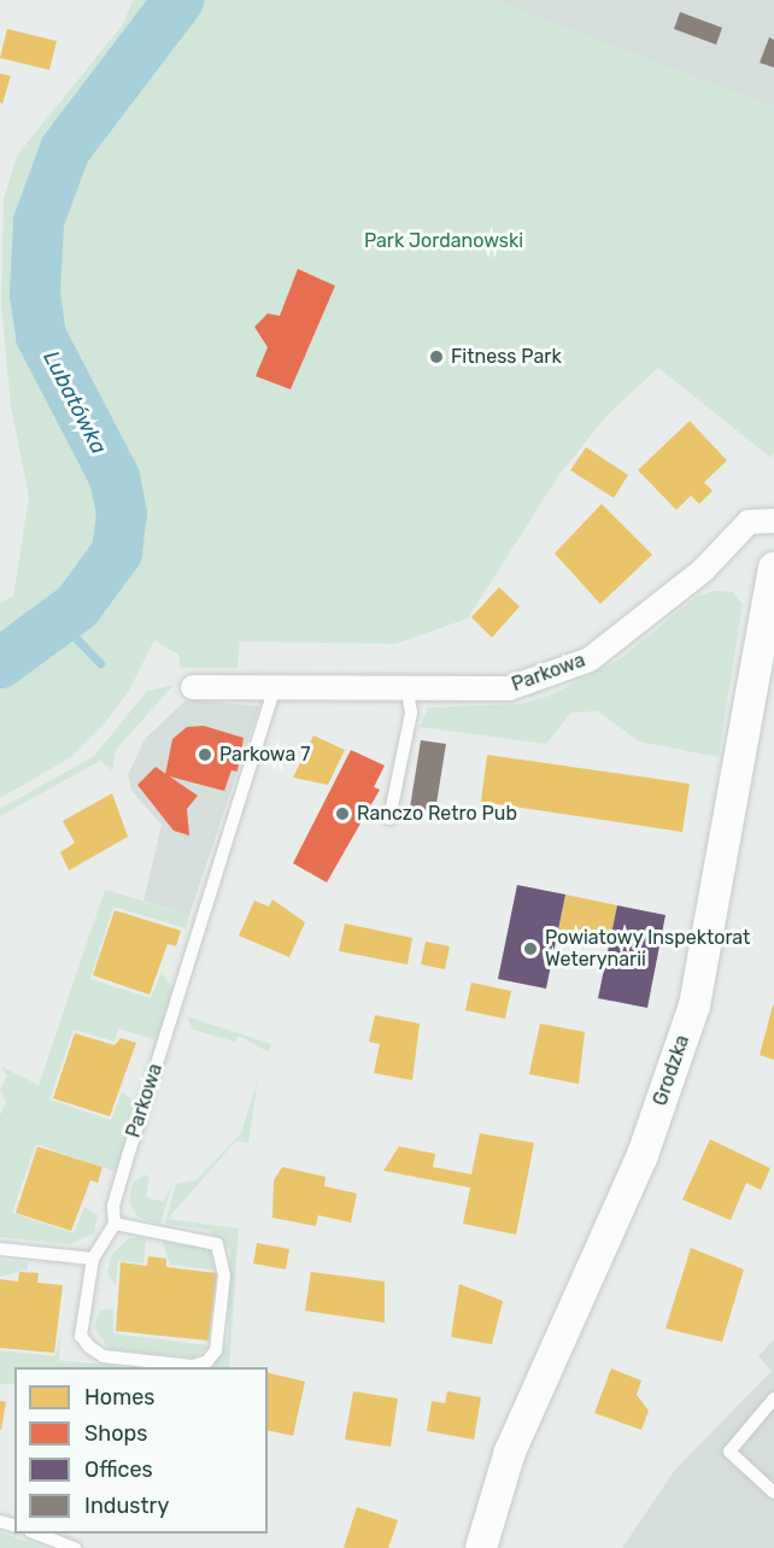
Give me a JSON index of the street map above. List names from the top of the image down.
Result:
{
  "streets": {
    "street": ["Parkowa", "Grodzka"]
  },
  "water": ["Lubatówka"],
  "parks": ["Park Jordanowski"],
  "places": [
    "Fitness Park",
    "Parkowa 7",
    "Ranczo Retro Pub",
    "Powiatowy Inspektorat Weterynarii"
  ],
  "legend": [
    "Homes",
    "Shops",
    "Offices",
    "Industry"
  ]
}
